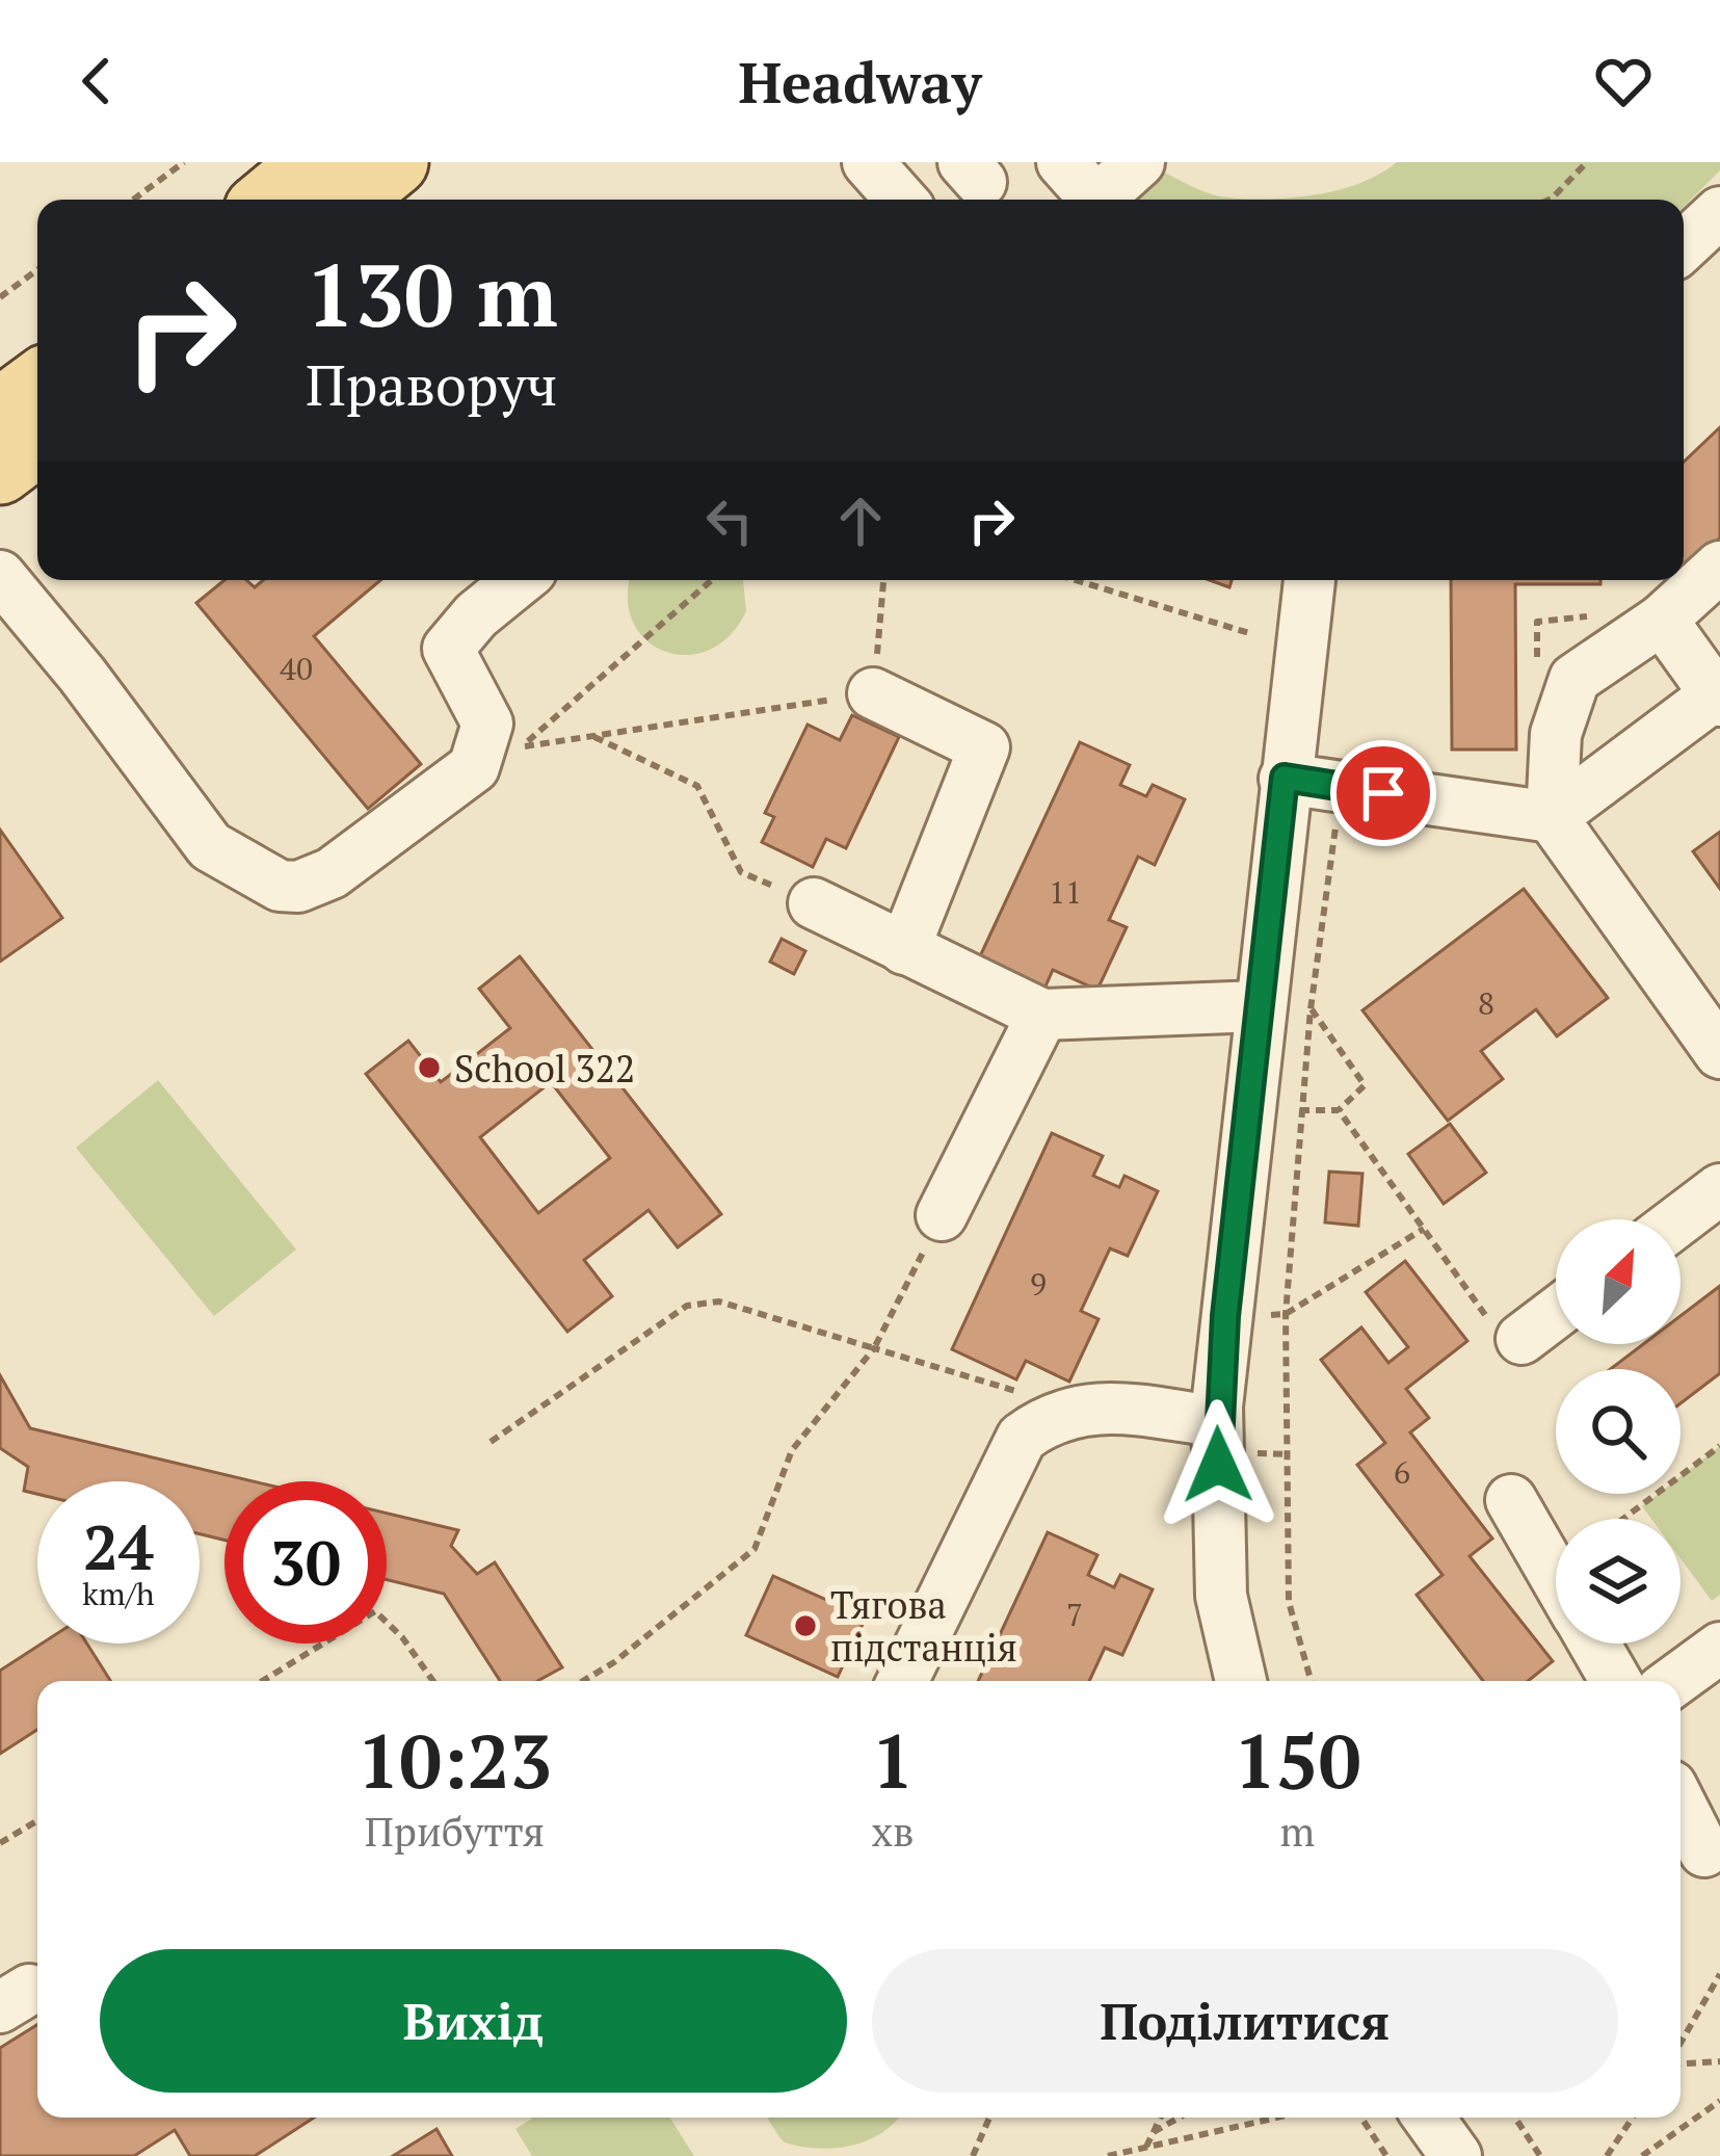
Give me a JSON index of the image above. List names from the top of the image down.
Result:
{
  "places": ["School 322", "Тягова пiдстанцiя"],
  "house_numbers": [
    "40",
    "11",
    "8",
    "9",
    "6",
    "7"
  ],
  "north": "top right",
  "page": {
    "header": "Headway",
    "turn": ["130 m", "Праворуч"],
    "speed": "24 km/h",
    "limit": "30",
    "eta": [
      "10:23",
      "Прибуття",
      "1",
      "хв",
      "150",
      "m"
    ],
    "buttons": ["Вихід", "Поділитися"]
  }
}
